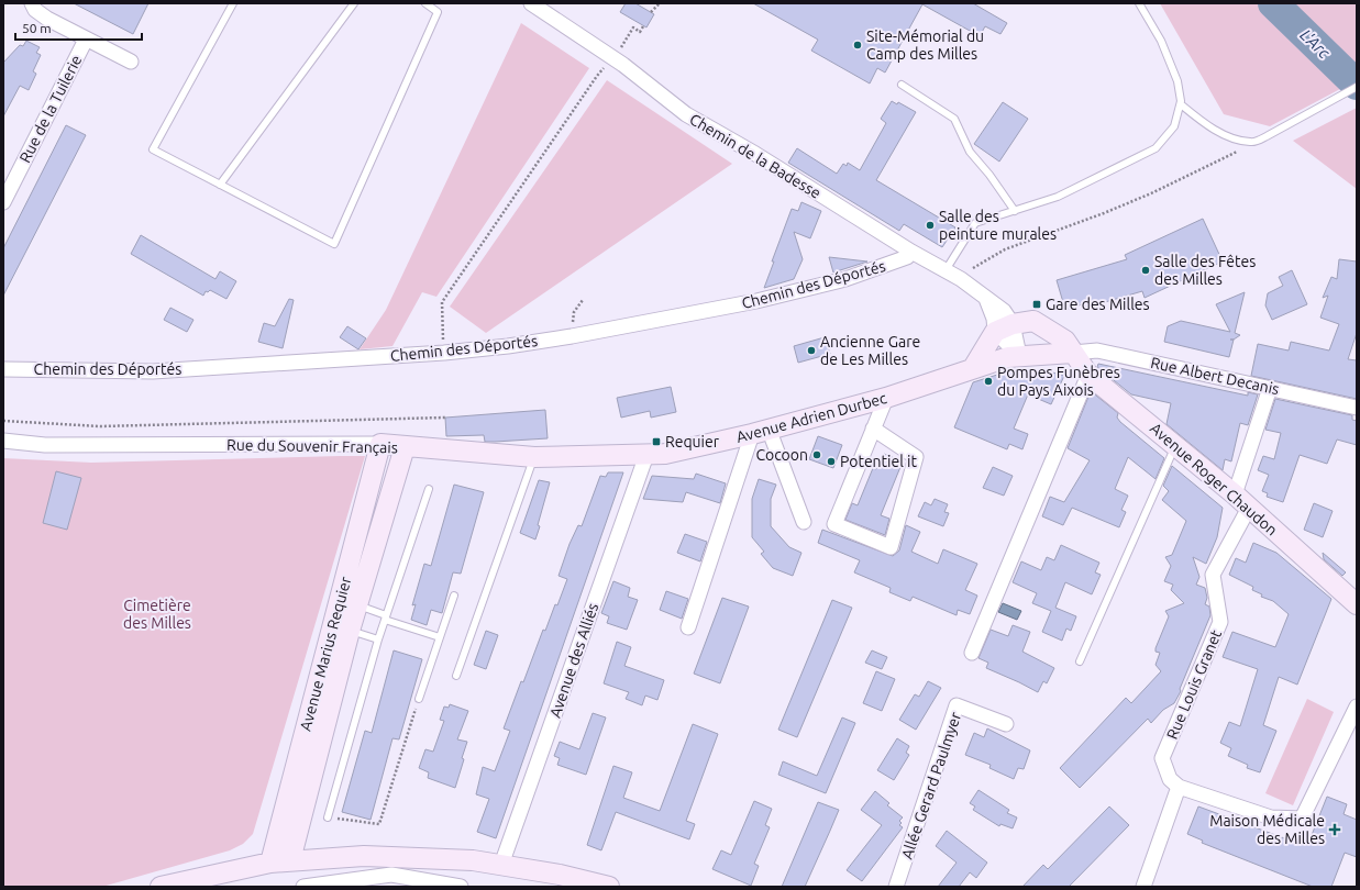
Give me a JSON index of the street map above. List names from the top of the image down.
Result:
{
  "streets": {
    "street": [
      "Rue de la Tuilerie",
      "Chemin de la Badesse",
      "Chemin des Déportés",
      "Rue Albert Decanis",
      "Avenue Adrien Durbec",
      "Rue du Souvenir Français",
      "Avenue Roger Chaudon",
      "Avenue Marius Requier",
      "Avenue des Alliés",
      "Rue Louis Granet",
      "Allée Gerard Paulmyer"
    ]
  },
  "crossings": [
    ["Chemin de la Badesse", "Chemin des Déportés"],
    ["Chemin de la Badesse", "Avenue Adrien Durbec"],
    ["Chemin de la Badesse", "Avenue Roger Chaudon"],
    ["Rue Albert Decanis", "Avenue Adrien Durbec"],
    ["Rue Albert Decanis", "Avenue Roger Chaudon"],
    ["Rue Albert Decanis", "Rue Louis Granet"],
    ["Avenue Adrien Durbec", "Rue du Souvenir Français"],
    ["Avenue Adrien Durbec", "Avenue Roger Chaudon"],
    ["Avenue Adrien Durbec", "Avenue des Alliés"],
    ["Rue du Souvenir Français", "Avenue Marius Requier"],
    ["Rue du Souvenir Français", "Avenue des Alliés"],
    ["Avenue Roger Chaudon", "Rue Louis Granet"]
  ],
  "water": ["L'Arc"],
  "parks": ["Cimetière des Milles"],
  "places": {
    "other": [
      "Site-Mémorial du Camp des Milles",
      "Salle des peinture murales",
      "Salle des Fêtes des Milles",
      "Ancienne Gare de Les Milles",
      "Pompes Funèbres du Pays Aixois",
      "Cocoon",
      "Potentiel it"
    ],
    "transit": ["Gare des Milles", "Requier"],
    "health": ["Maison Médicale des Milles"]
  },
  "scale_bar": "50 m"
}
